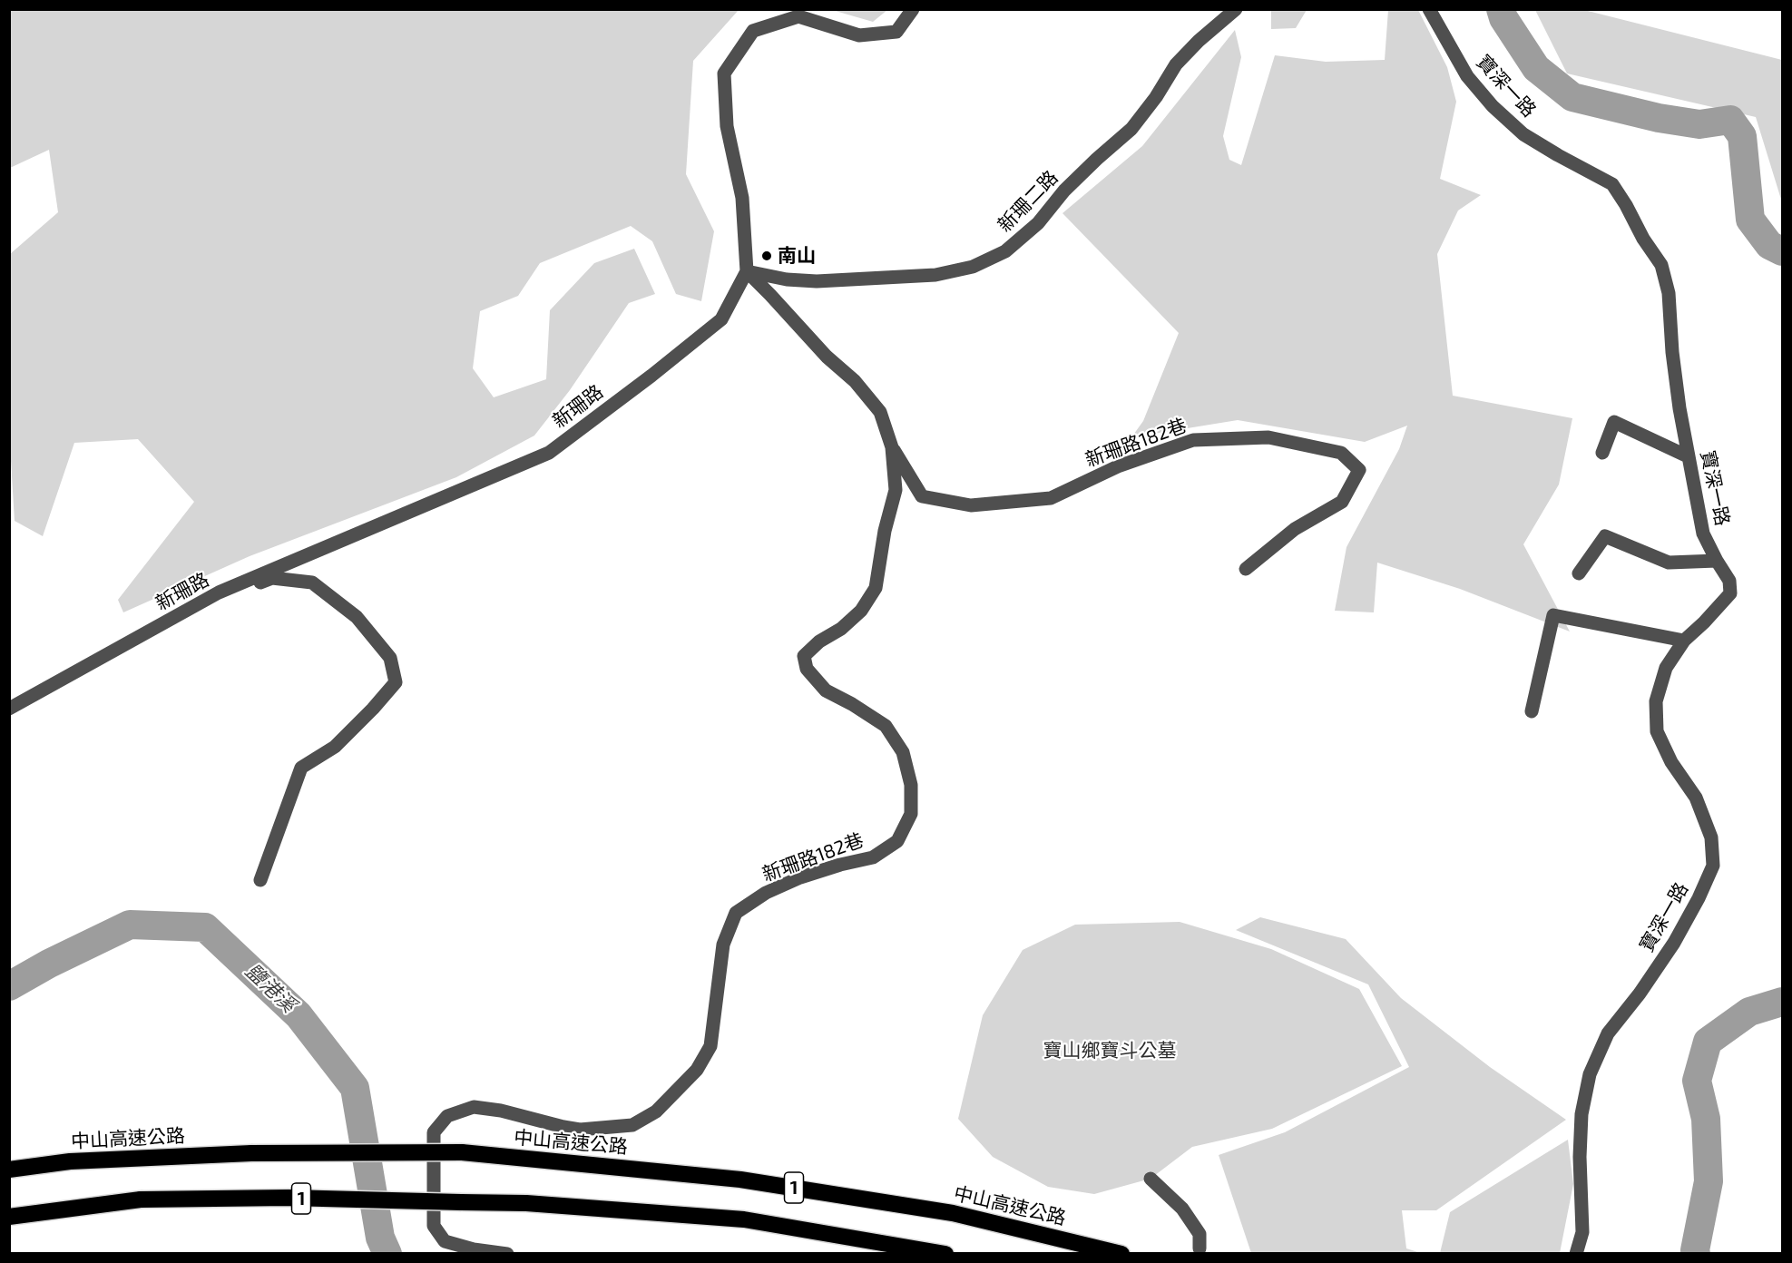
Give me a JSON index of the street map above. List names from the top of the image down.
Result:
{
  "streets": {
    "highway": ["中山高速公路", "1"],
    "street": [
      "寶深一路",
      "新珊二路",
      "新珊路",
      "新珊路182巷"
    ]
  },
  "crossings": [
    ["新珊二路", "新珊路"],
    ["新珊二路", "新珊路182巷"],
    ["新珊路", "新珊路182巷"]
  ],
  "water": ["鹽港溪"],
  "parks": ["寶山鄉寶斗公墓"],
  "places": ["南山"]
}
